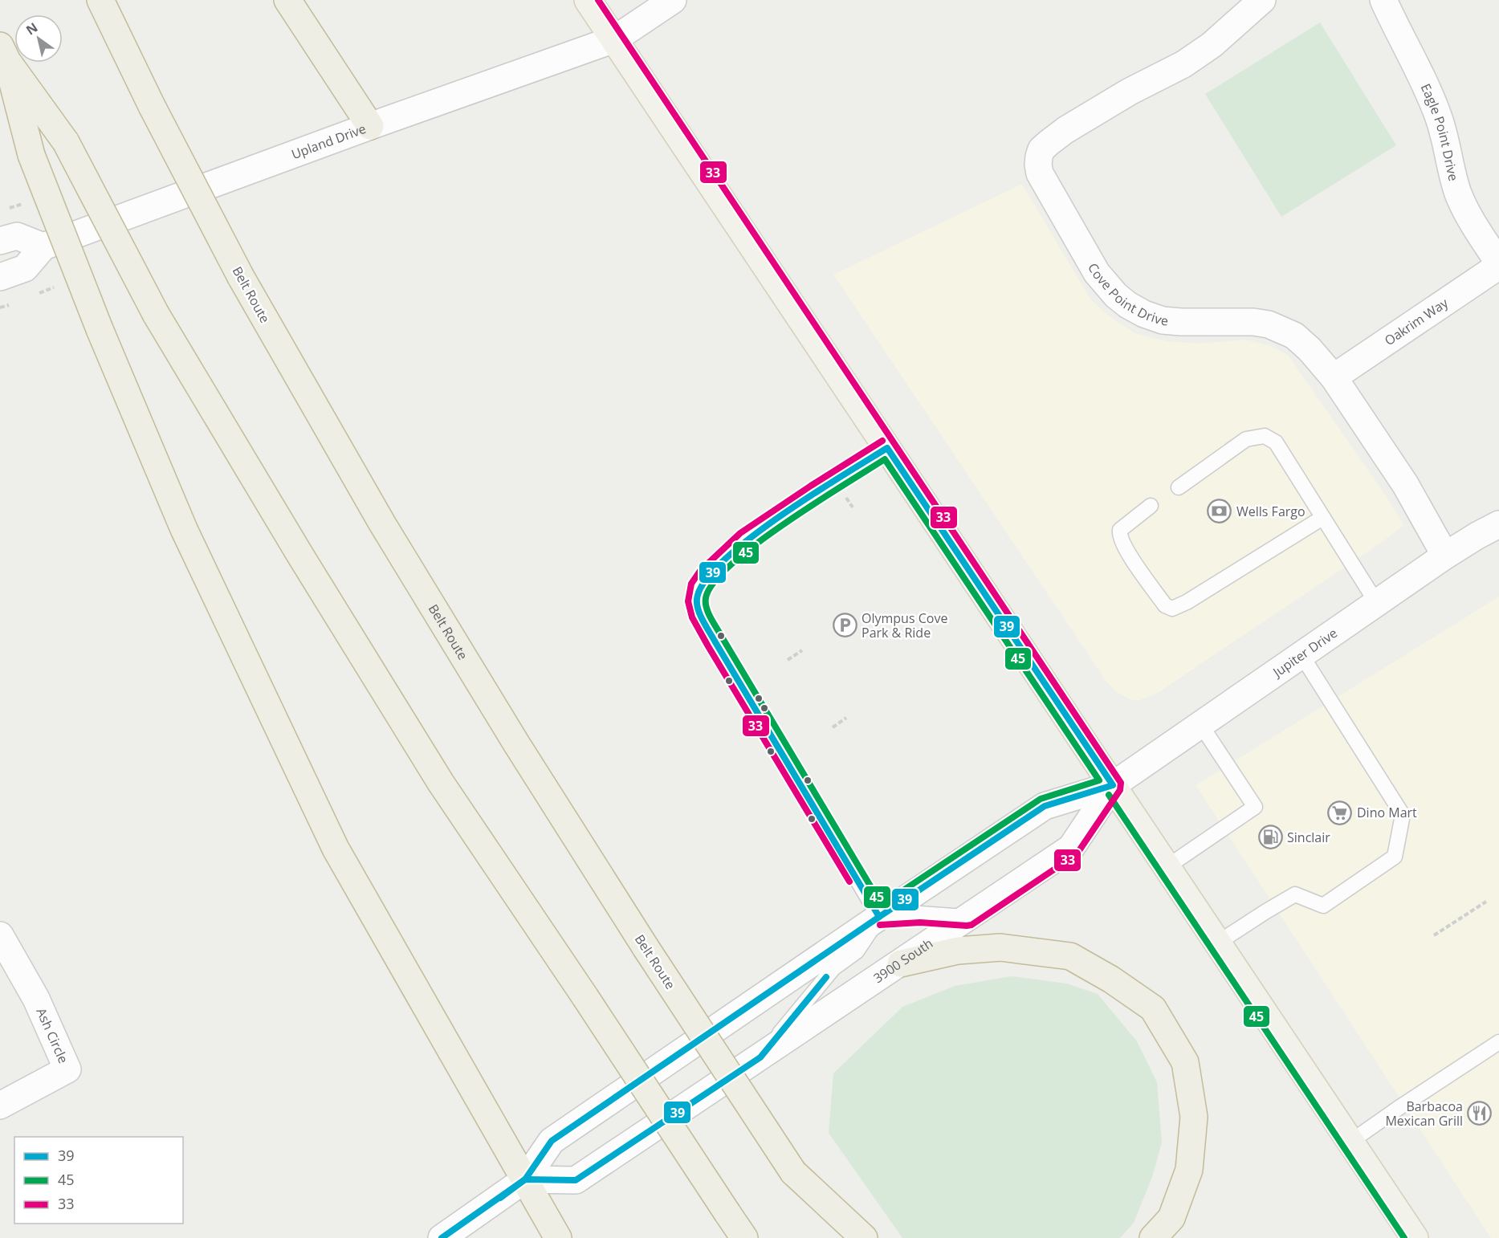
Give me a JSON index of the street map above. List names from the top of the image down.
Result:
{
  "streets": {
    "highway": ["Belt Route"],
    "street": [
      "Eagle Point Drive",
      "Upland Drive",
      "Cove Point Drive",
      "Oakrim Way",
      "Jupiter Drive",
      "3900 South",
      "Ash Circle"
    ]
  },
  "crossings": [
    ["Eagle Point Drive", "Oakrim Way"],
    ["Cove Point Drive", "Oakrim Way"],
    ["Cove Point Drive", "Jupiter Drive"],
    ["Jupiter Drive", "3900 South"]
  ],
  "places": {
    "bank": ["Wells Fargo"],
    "parking": ["Olympus Cove Park & Ride"],
    "supermarket": ["Dino Mart"],
    "fuel station": ["Sinclair"],
    "restaurant": ["Barbacoa Mexican Grill"]
  },
  "lines": ["transit line 33", "transit line 39", "transit line 45"],
  "legend": ["39", "45", "33"],
  "north": "top left"
}
